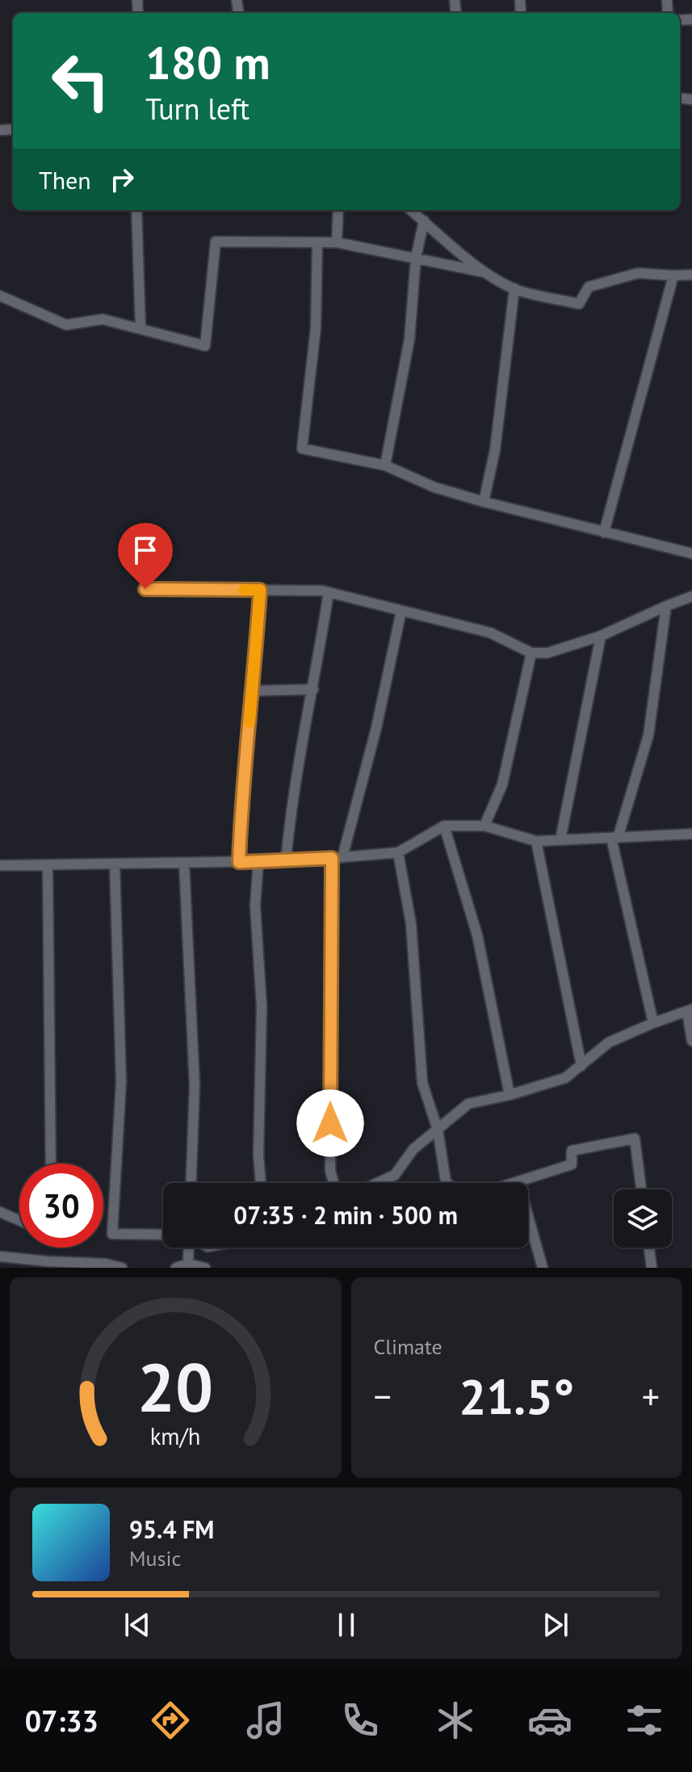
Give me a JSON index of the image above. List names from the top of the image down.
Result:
{
  "page": {
    "turn": ["180 m", "Turn left"],
    "then": "Then",
    "limit": "30",
    "trip": "07:35 · 2 min · 500 m",
    "tile": "Climate",
    "heat": ["−", "21.5°", "+"],
    "song": ["95.4 FM", "Music"],
    "tabs": "07:33",
    "gauge": ["20", "km/h"]
  }
}
